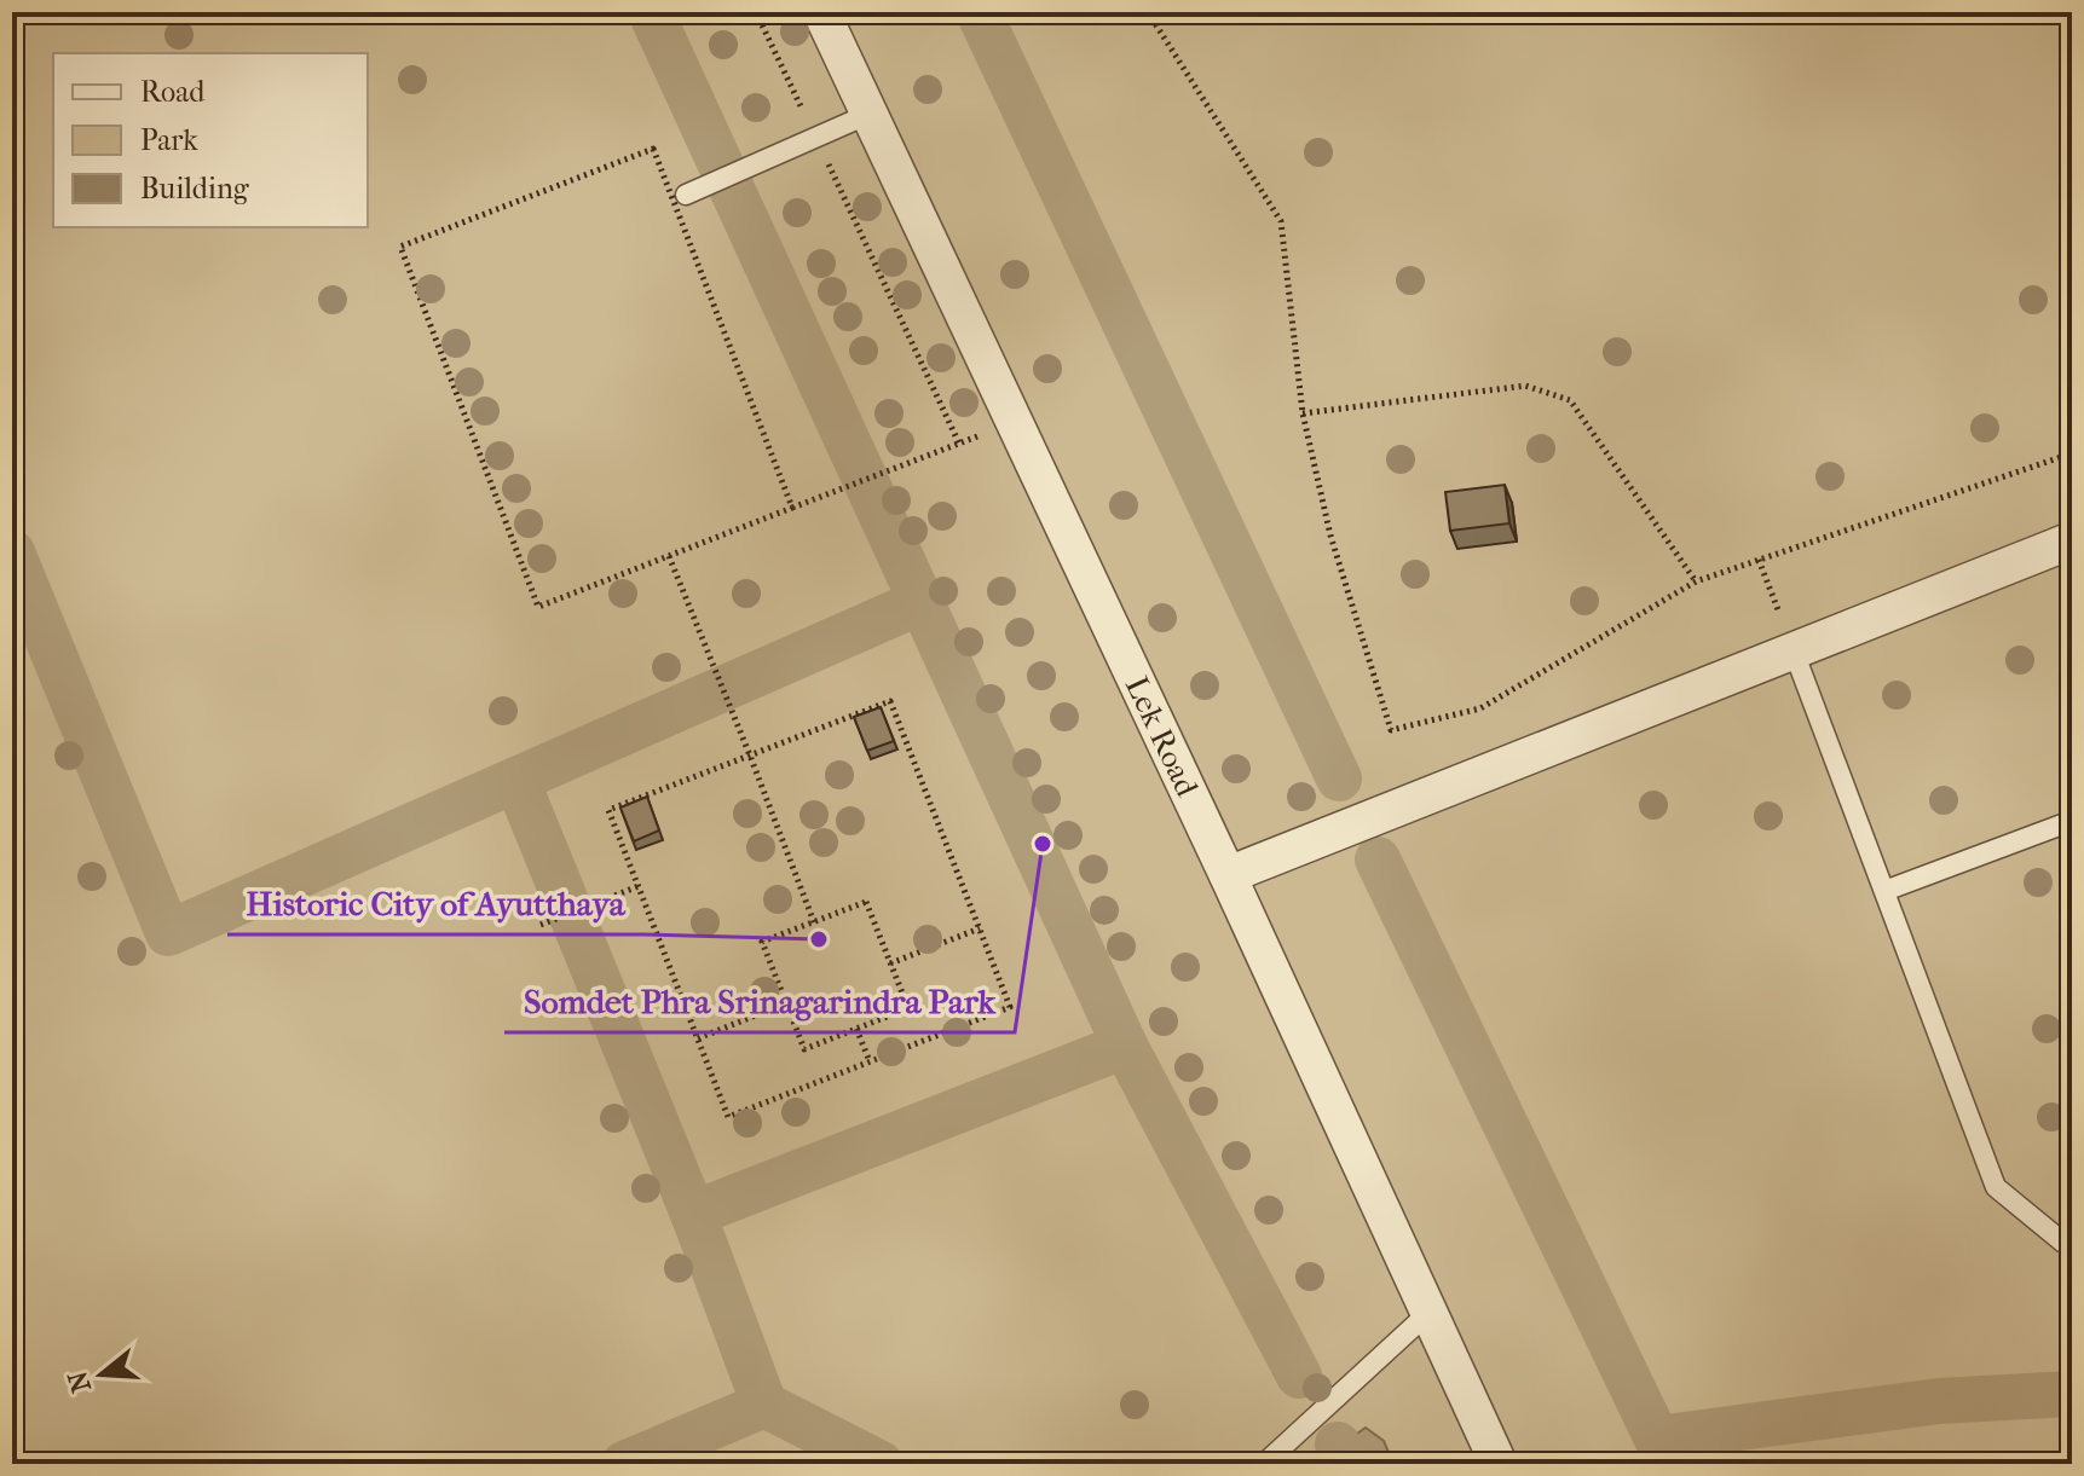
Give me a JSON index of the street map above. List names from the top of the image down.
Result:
{
  "streets": {
    "street": ["Lek Road"]
  },
  "places": ["Somdet Phra Srinagarindra Park", "Historic City of Ayutthaya"],
  "legend": ["Road", "Park", "Building"],
  "north": "left"
}
